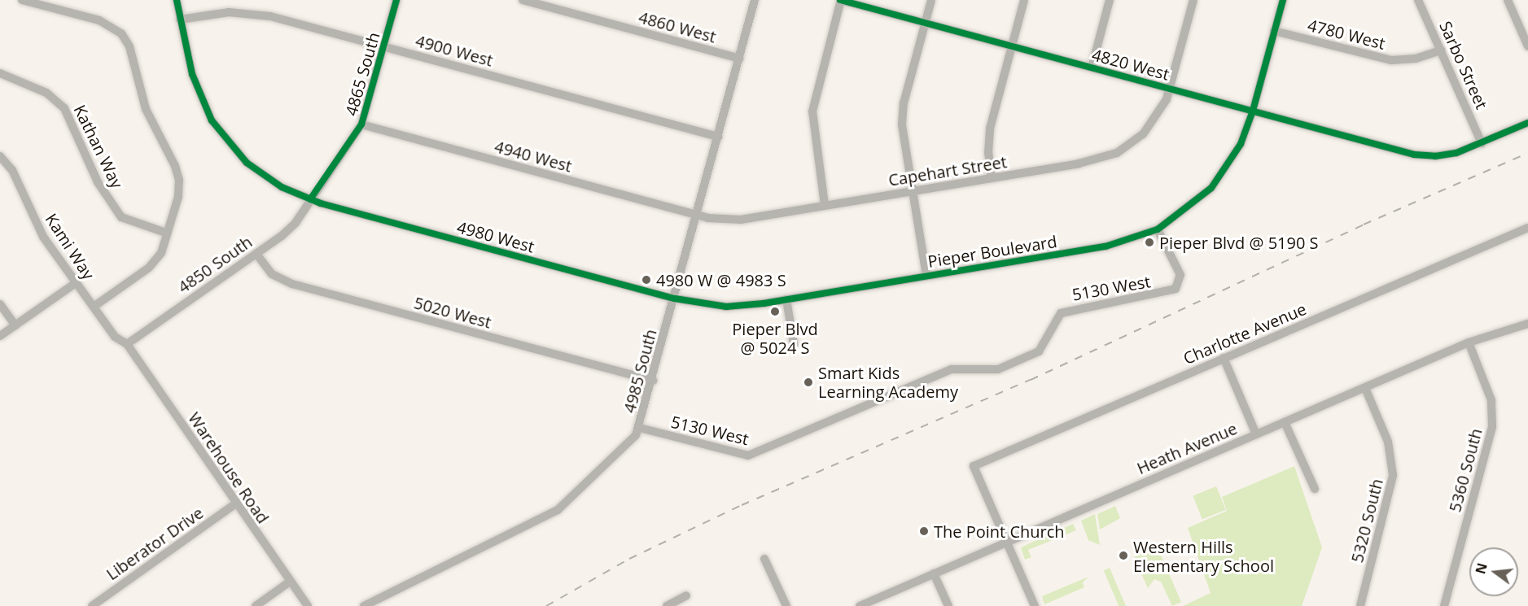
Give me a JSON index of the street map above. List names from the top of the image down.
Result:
{
  "streets": {
    "street": [
      "4860 West",
      "4780 West",
      "4900 West",
      "4820 West",
      "Sarbo Street",
      "4865 South",
      "Kathan Way",
      "4940 West",
      "Capehart Street",
      "4980 West",
      "Kami Way",
      "Pieper Boulevard",
      "4850 South",
      "5130 West",
      "5020 West",
      "Charlotte Avenue",
      "4985 South",
      "Heath Avenue",
      "Warehouse Road",
      "5360 South",
      "5320 South",
      "Liberator Drive"
    ]
  },
  "crossings": [
    ["4860 West", "4985 South"],
    ["4780 West", "Sarbo Street"],
    ["4780 West", "Pieper Boulevard"],
    ["4900 West", "4865 South"],
    ["4900 West", "4980 West"],
    ["4900 West", "4985 South"],
    ["4820 West", "Sarbo Street"],
    ["4820 West", "Capehart Street"],
    ["4820 West", "Pieper Boulevard"],
    ["4865 South", "4940 West"],
    ["4865 South", "4980 West"],
    ["4865 South", "4850 South"],
    ["4940 West", "Capehart Street"],
    ["4940 West", "4985 South"],
    ["Capehart Street", "4985 South"],
    ["4980 West", "Pieper Boulevard"],
    ["4980 West", "4850 South"],
    ["4980 West", "4985 South"],
    ["Kami Way", "4850 South"],
    ["Kami Way", "Warehouse Road"],
    ["Pieper Boulevard", "5130 West"],
    ["Pieper Boulevard", "4985 South"],
    ["4850 South", "5020 West"],
    ["4850 South", "Warehouse Road"],
    ["5130 West", "4985 South"],
    ["5020 West", "4985 South"],
    ["Charlotte Avenue", "Heath Avenue"],
    ["Heath Avenue", "5360 South"],
    ["Heath Avenue", "5320 South"],
    ["Warehouse Road", "Liberator Drive"]
  ],
  "places": [
    "Pieper Blvd @ 5190 S",
    "4980 W @ 4983 S",
    "Pieper Blvd @ 5024 S",
    "Smart Kids Learning Academy",
    "The Point Church",
    "Western Hills Elementary School"
  ],
  "north": "left"
}
